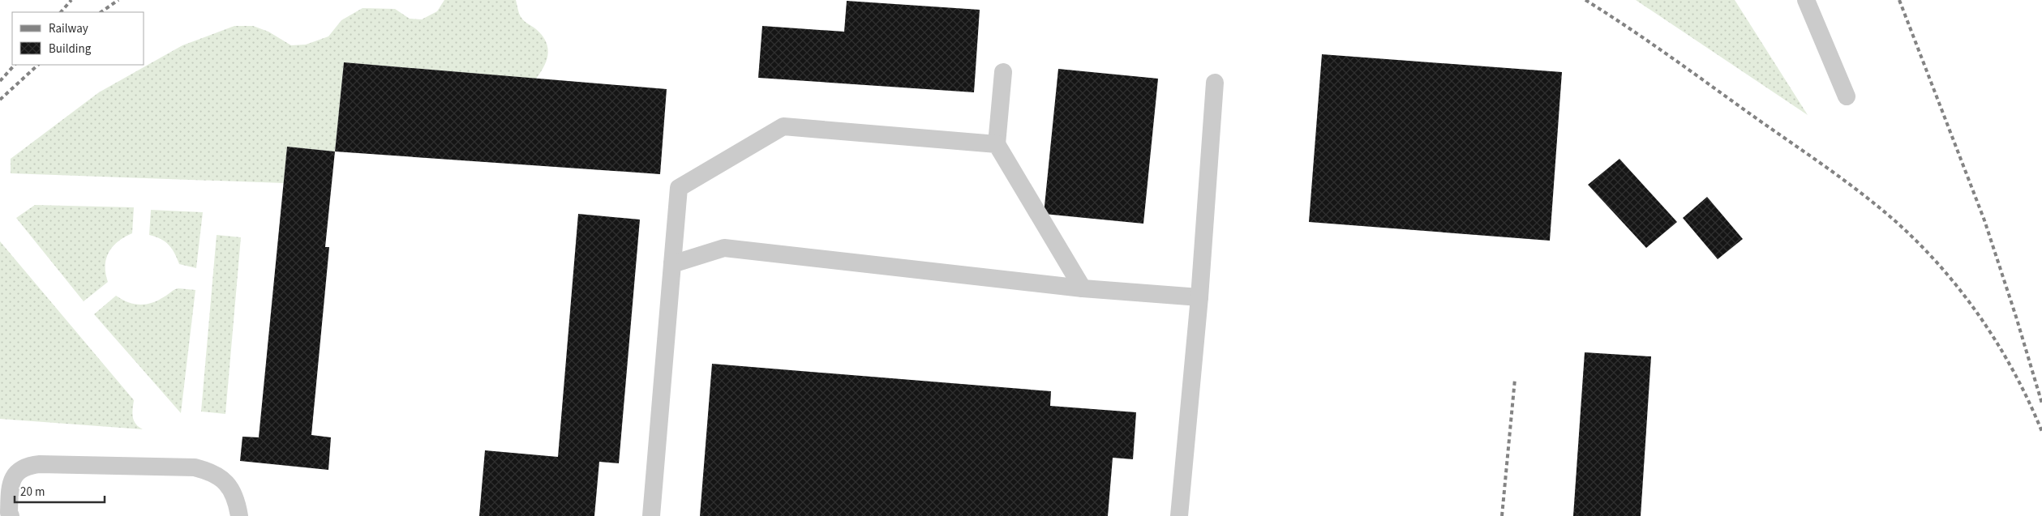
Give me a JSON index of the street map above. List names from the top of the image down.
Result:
{
  "legend": ["Railway", "Building"],
  "scale_bar": "20 m"
}
